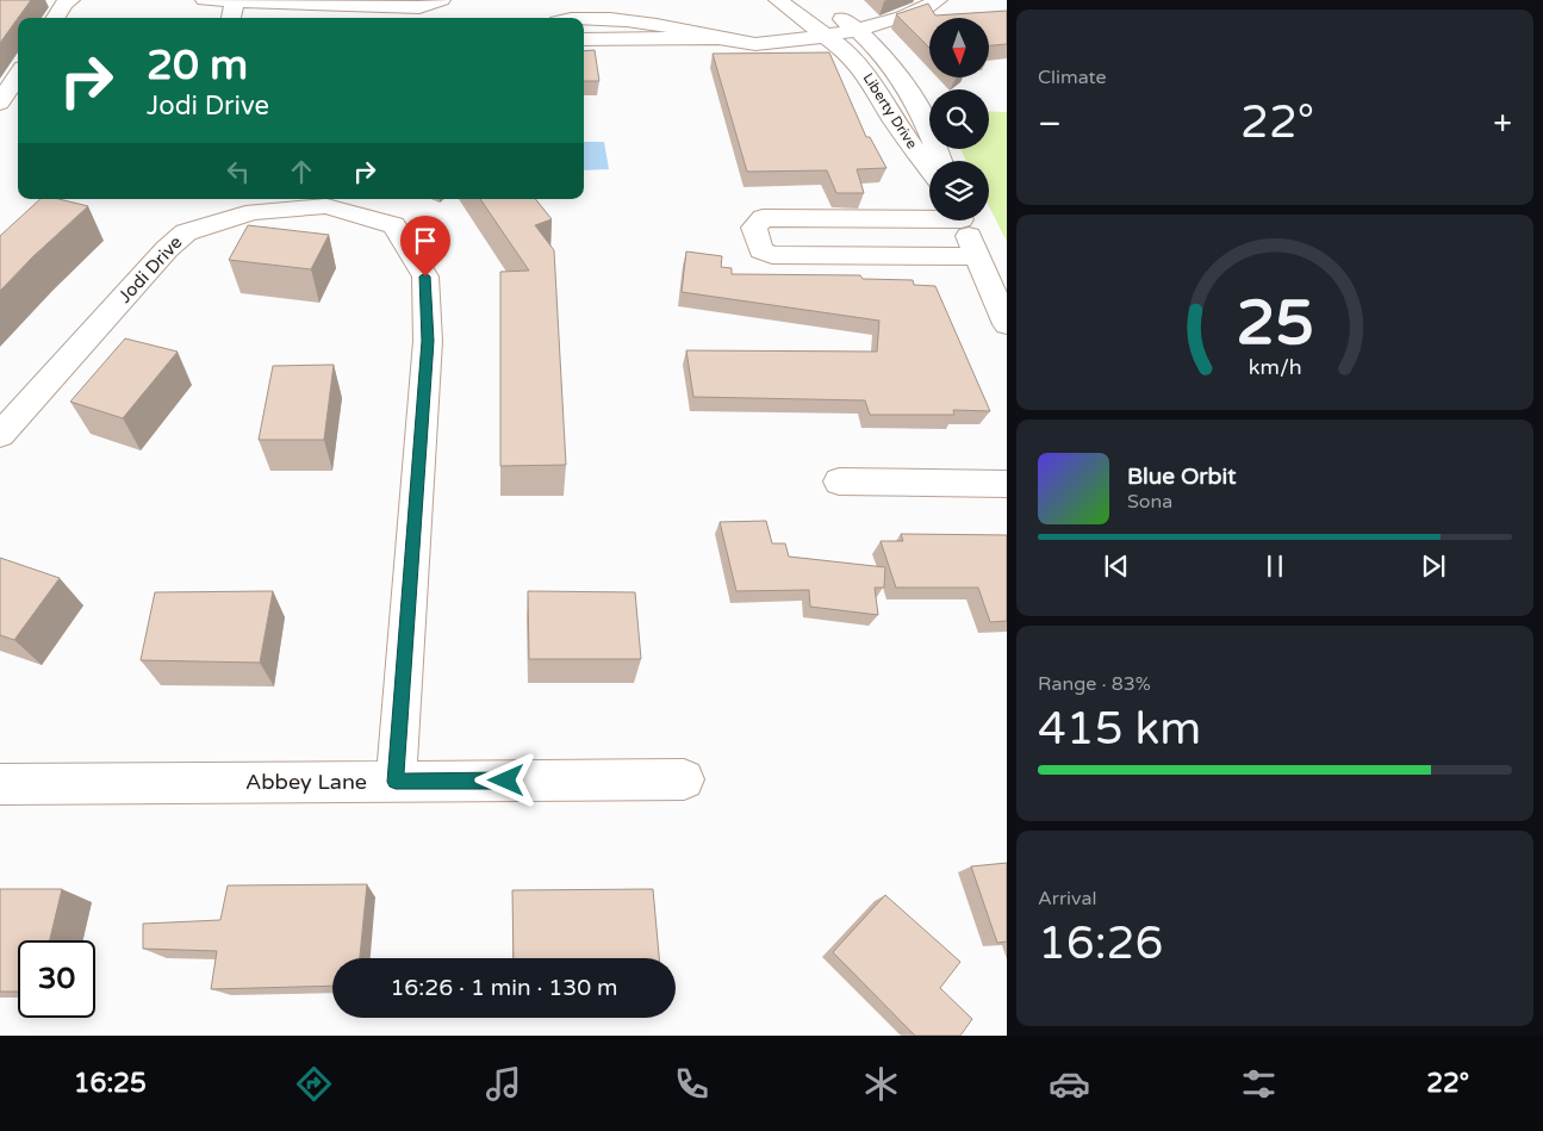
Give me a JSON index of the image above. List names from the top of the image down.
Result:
{
  "streets": {
    "street": ["Liberty Drive", "Jodi Drive", "Abbey Lane"]
  },
  "crossings": [
    ["Jodi Drive", "Abbey Lane"]
  ],
  "north": "bottom",
  "page": {
    "tile": [
      "Climate",
      ["Range · 83%", "415 km"],
      ["Arrival", "16:26"]
    ],
    "turn": ["20 m", "Jodi Drive"],
    "heat": ["−", "22°", "+"],
    "song": ["Blue Orbit", "Sona"],
    "limit": "30",
    "trip": "16:26 · 1 min · 130 m",
    "tabs": ["16:25", "22°"],
    "gauge": ["25", "km/h"]
  }
}
